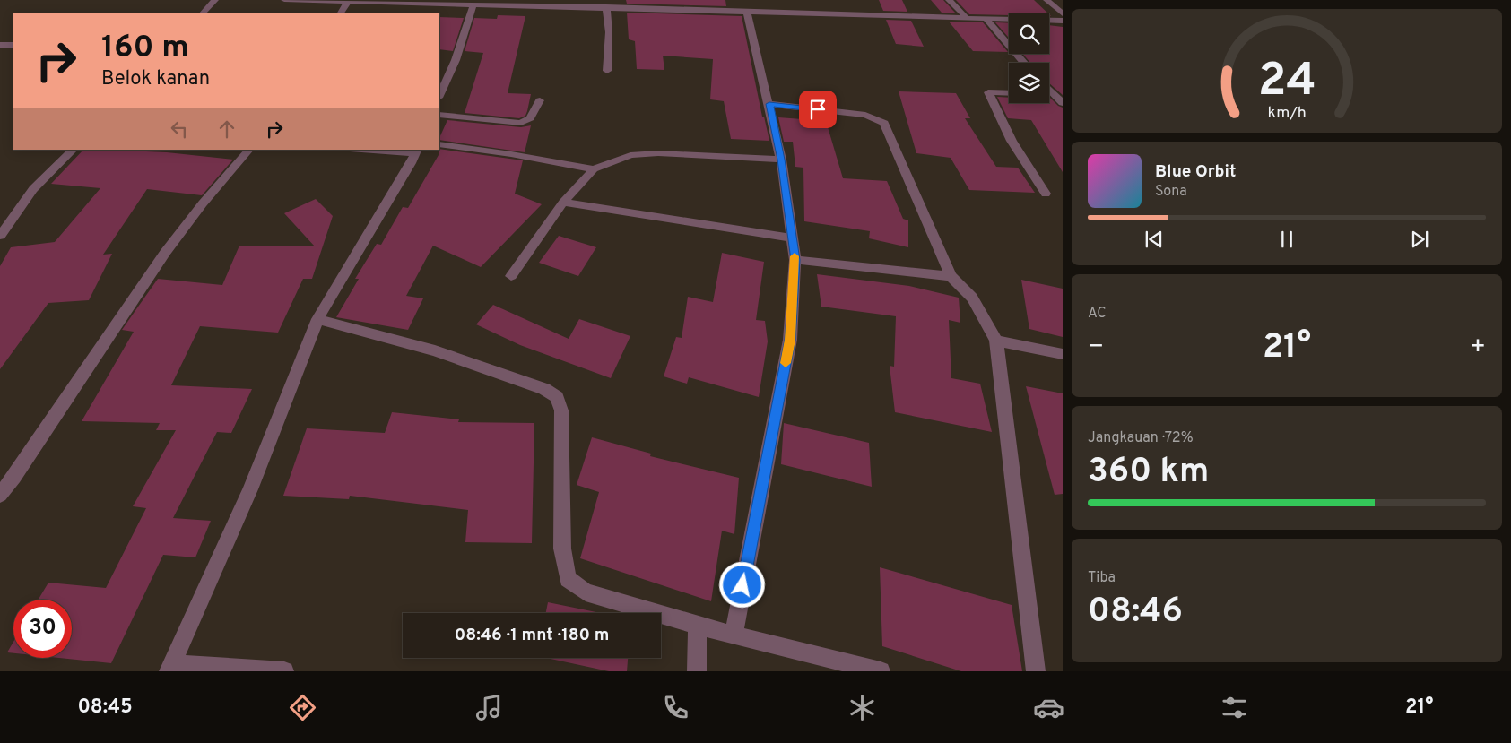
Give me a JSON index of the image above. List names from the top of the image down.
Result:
{
  "page": {
    "turn": ["160 m", "Belok kanan"],
    "song": ["Blue Orbit", "Sona"],
    "tile": [
      "AC",
      ["Jangkauan · 72%", "360 km"],
      ["Tiba", "08:46"]
    ],
    "heat": ["−", "21°", "+"],
    "limit": "30",
    "trip": "08:46 · 1 mnt · 180 m",
    "tabs": ["08:45", "21°"],
    "gauge": ["24", "km/h"]
  }
}
